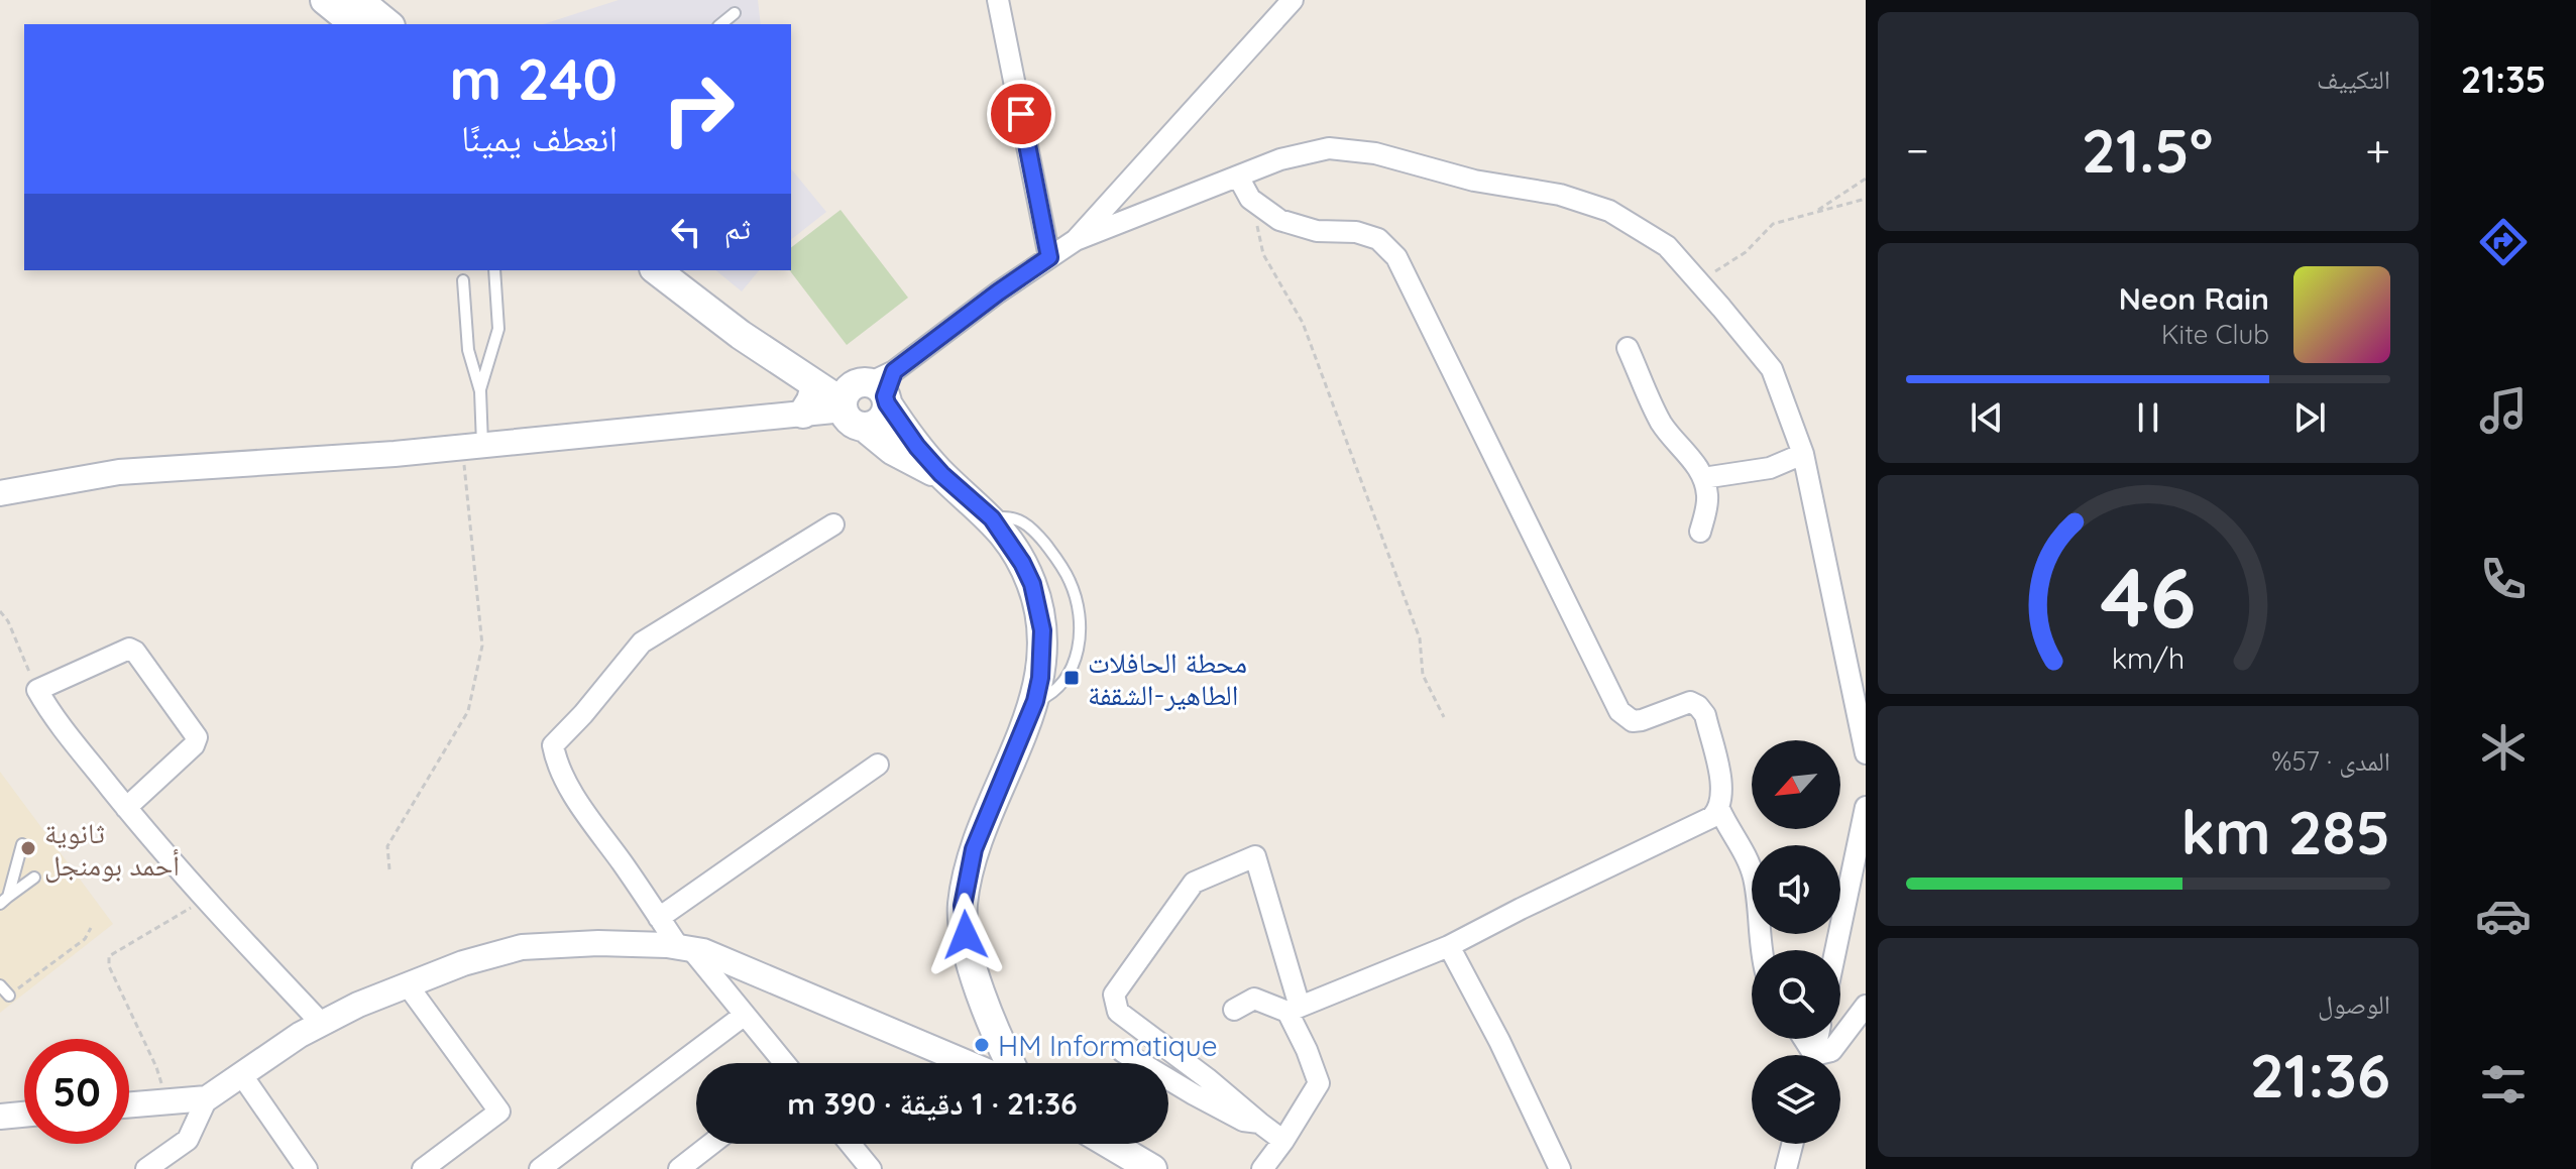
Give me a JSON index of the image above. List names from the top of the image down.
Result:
{
  "places": {
    "transit": ["محطة الحافلات الطاهير-الشقفة"],
    "other": ["ثانوية أحمد بومنجل", "HM Informatique"]
  },
  "north": "bottom left",
  "page": {
    "tabs": "21:35",
    "tile": [
      "التكييف",
      ["المدى · 57%", "285 km"],
      ["الوصول", "21:36"]
    ],
    "turn": ["240 m", "انعطف يمينًا"],
    "heat": ["−", "21.5°", "+"],
    "then": "ثم",
    "song": ["Neon Rain", "Kite Club"],
    "limit": "50",
    "trip": "21:36 · 1 دقيقة · 390 m",
    "gauge": ["46", "km/h"]
  }
}
